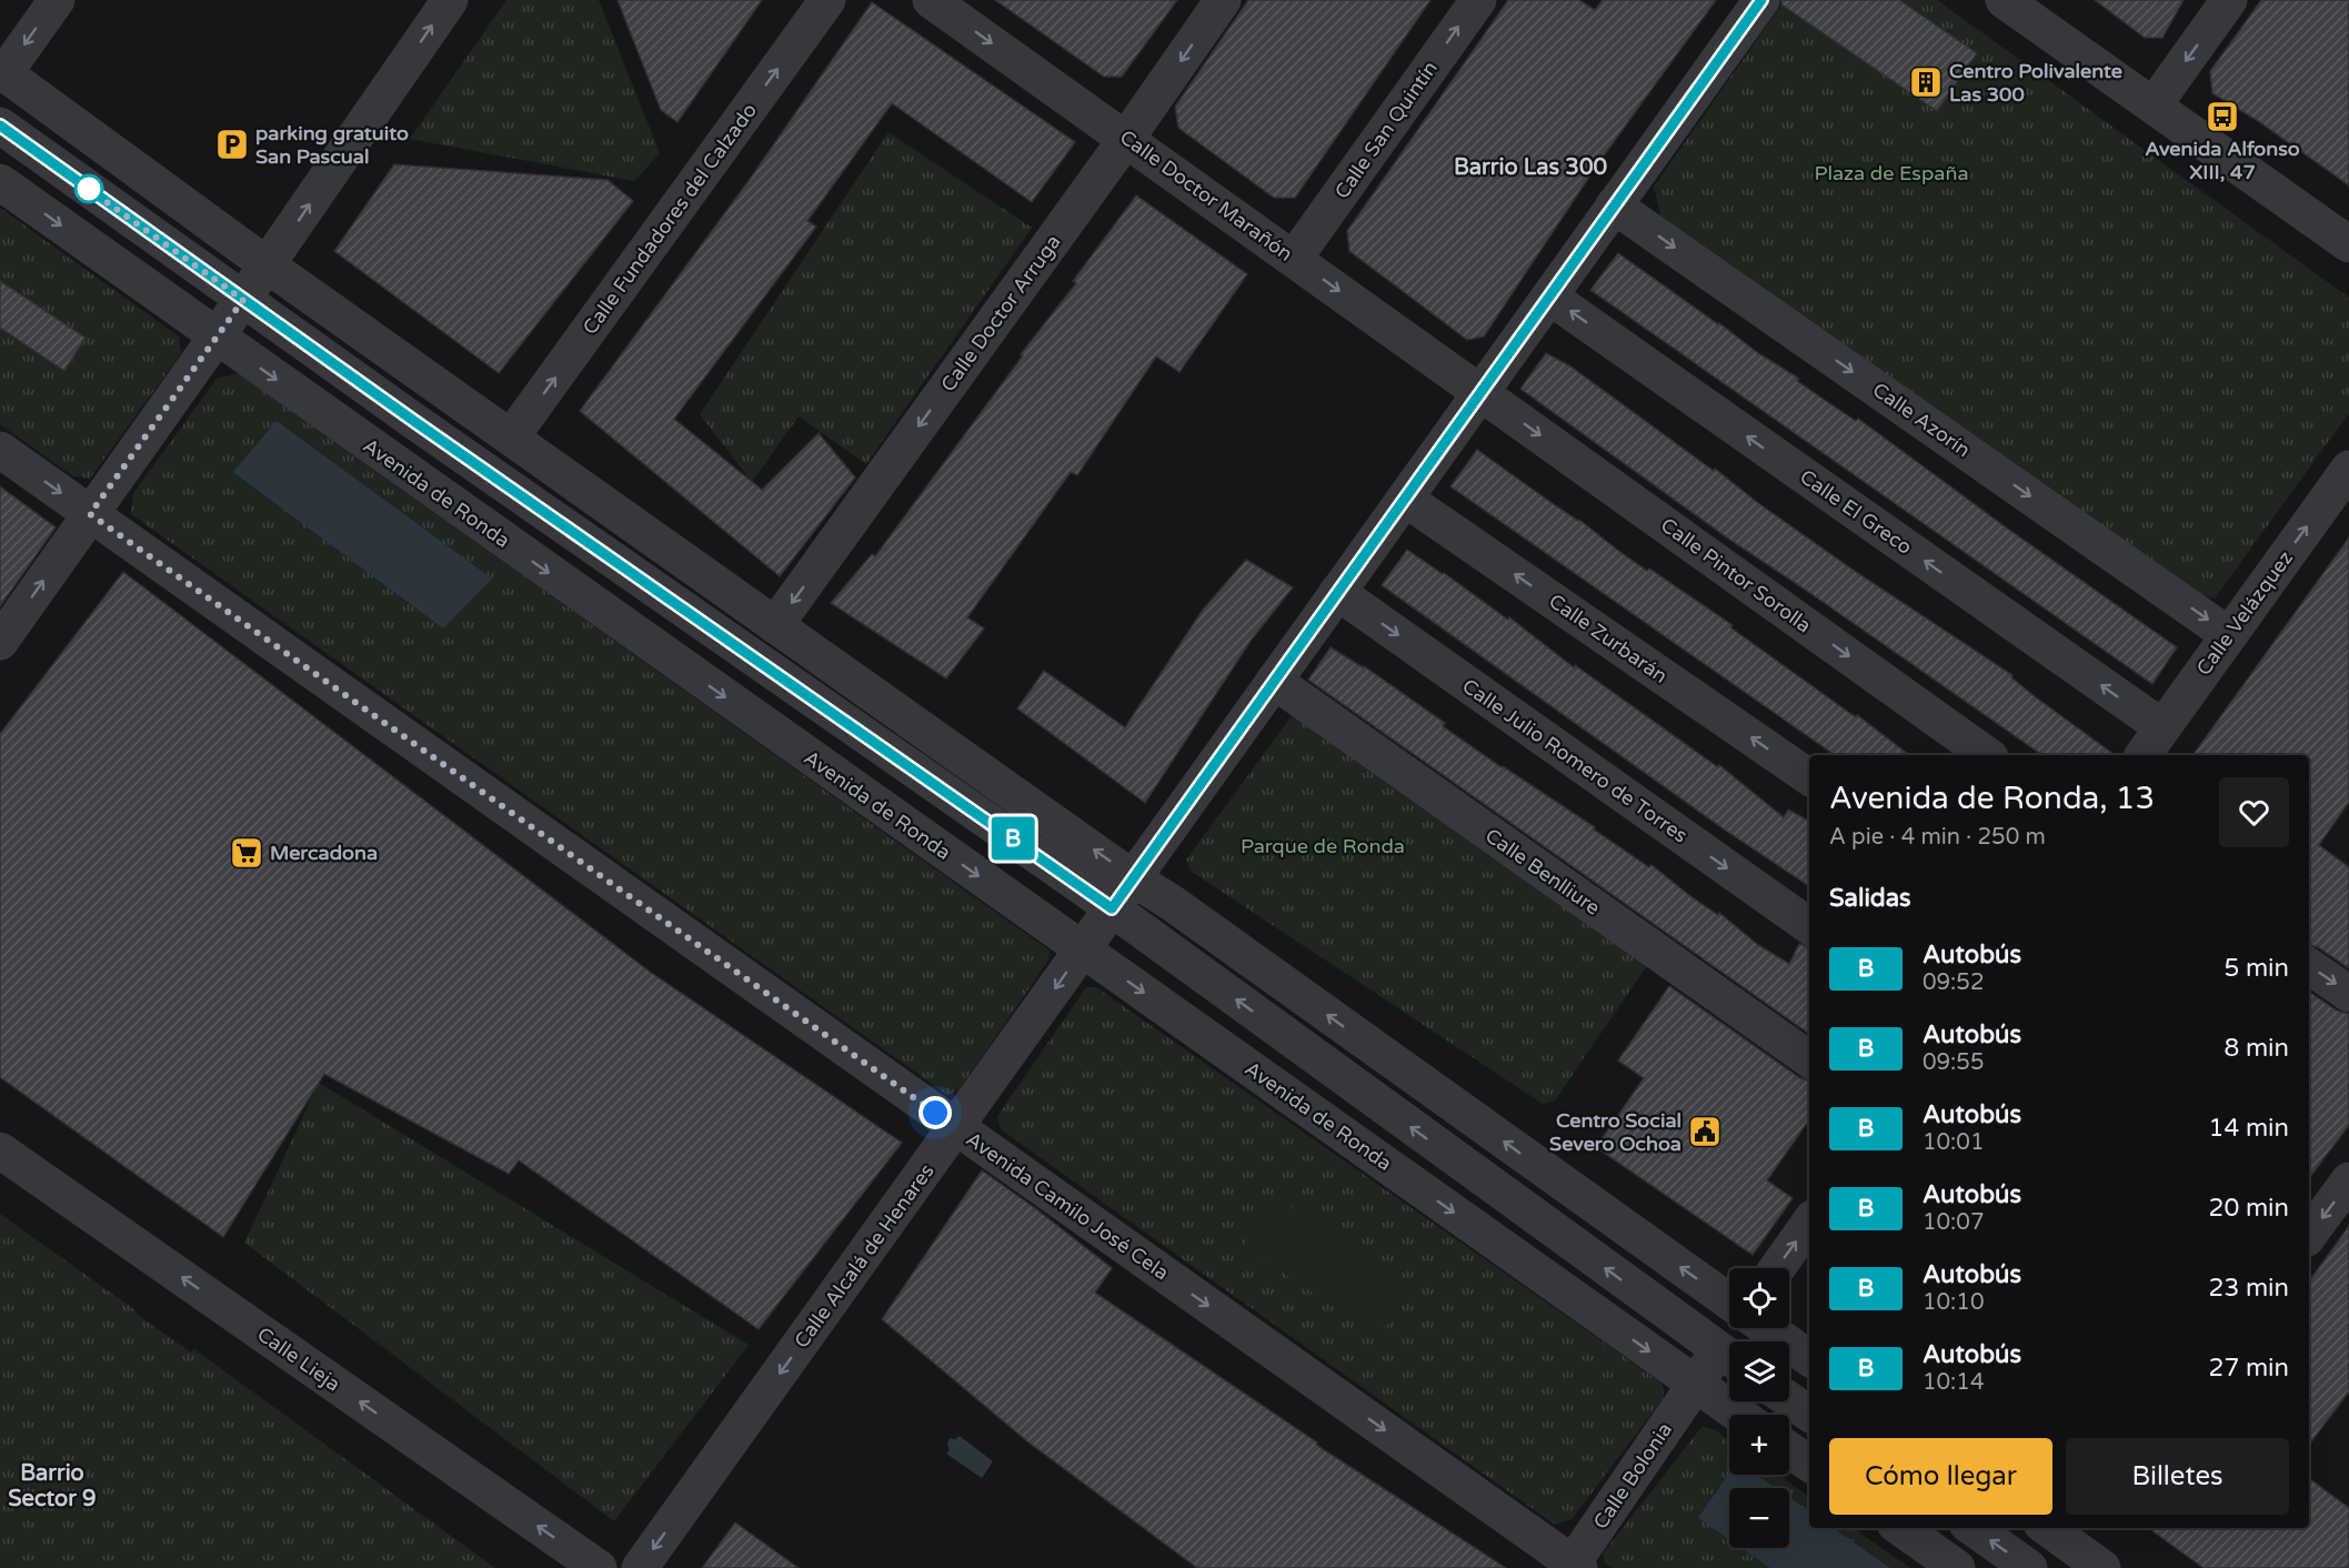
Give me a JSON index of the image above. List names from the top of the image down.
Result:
{
  "streets": {
    "street": [
      "Calle San Quintín",
      "Calle Doctor Marañón",
      "Calle Fundadores del Calzado",
      "Calle Doctor Arruga",
      "Calle Azorín",
      "Avenida de Ronda",
      "Calle El Greco",
      "Calle Pintor Sorolla",
      "Calle Velázquez",
      "Calle Zurbarán",
      "Calle Julio Romero de Torres",
      "Calle Benlliure",
      "Avenida Camilo José Cela",
      "Calle Alcalá de Henares",
      "Calle Lieja",
      "Calle Bolonia"
    ]
  },
  "crossings": [
    ["Calle San Quintín", "Calle Doctor Marañón"],
    ["Calle Doctor Marañón", "Calle Doctor Arruga"],
    ["Calle Doctor Marañón", "Calle Pintor Sorolla"],
    ["Calle Doctor Marañón", "Calle Alcalá de Henares"],
    ["Calle Azorín", "Calle Velázquez"],
    ["Calle Azorín", "Calle Alcalá de Henares"],
    ["Avenida de Ronda", "Calle Alcalá de Henares"],
    ["Avenida de Ronda", "Calle Bolonia"],
    ["Calle El Greco", "Calle Velázquez"],
    ["Calle El Greco", "Calle Alcalá de Henares"],
    ["Calle Pintor Sorolla", "Calle Alcalá de Henares"],
    ["Calle Zurbarán", "Calle Alcalá de Henares"],
    ["Calle Julio Romero de Torres", "Calle Alcalá de Henares"],
    ["Calle Benlliure", "Calle Alcalá de Henares"],
    ["Avenida Camilo José Cela", "Calle Alcalá de Henares"],
    ["Avenida Camilo José Cela", "Calle Bolonia"]
  ],
  "one_way": [
    "Calle San Quintín",
    "Calle Doctor Marañón",
    "Calle Doctor Arruga",
    "Calle Azorín",
    "Calle El Greco",
    "Calle Pintor Sorolla",
    "Calle Velázquez",
    "Calle Zurbarán",
    "Calle Julio Romero de Torres",
    "Calle Alcalá de Henares",
    "Calle Lieja"
  ],
  "districts": ["Barrio Las 300", "Barrio Sector 9"],
  "parks": ["Plaza de España", "Parque de Ronda"],
  "places": {
    "building": ["Centro Polivalente Las 300"],
    "bus stop": ["Avenida Alfonso XIII, 47"],
    "parking": ["parking gratuito San Pascual"],
    "supermarket": ["Mercadona"],
    "public building": ["Centro Social Severo Ochoa"]
  },
  "lines": ["bus line B"],
  "page": {
    "on_map": "B",
    "heading": [
      ["Avenida de Ronda, 13", "A pie · 4 min · 250 m"],
      "Salidas"
    ],
    "list": [
      {
        "mark": "B",
        "name": "Autobús",
        "note": "09:52",
        "value": "5 min"
      },
      {
        "mark": "B",
        "name": "Autobús",
        "note": "09:55",
        "value": "8 min"
      },
      {
        "mark": "B",
        "name": "Autobús",
        "note": "10:01",
        "value": "14 min"
      },
      {
        "mark": "B",
        "name": "Autobús",
        "note": "10:07",
        "value": "20 min"
      },
      {
        "mark": "B",
        "name": "Autobús",
        "note": "10:10",
        "value": "23 min"
      },
      {
        "mark": "B",
        "name": "Autobús",
        "note": "10:14",
        "value": "27 min"
      }
    ],
    "map_buttons": ["+", "−"],
    "buttons": ["Cómo llegar", "Billetes"]
  }
}
